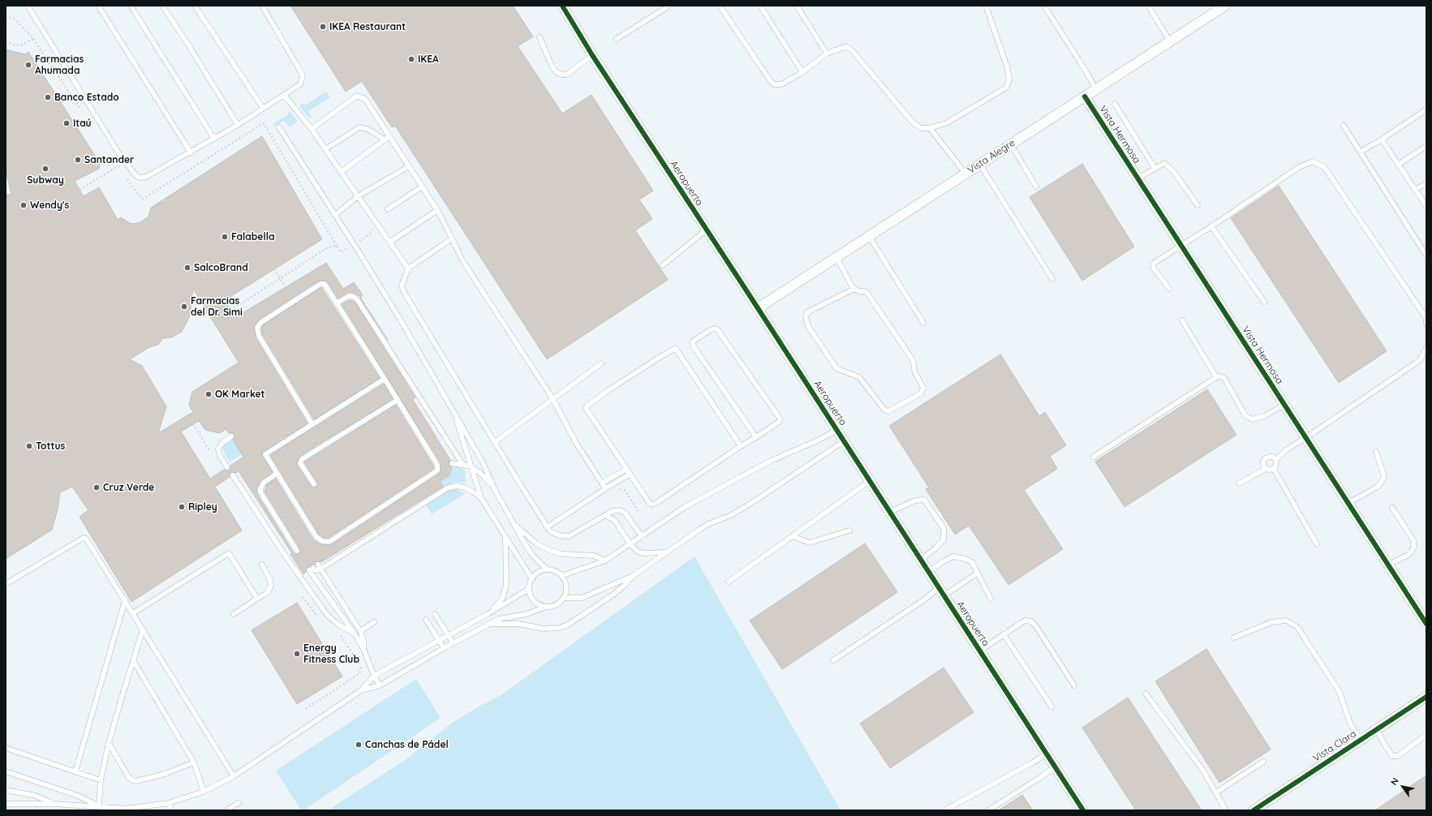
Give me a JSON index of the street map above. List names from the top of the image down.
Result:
{
  "streets": {
    "street": [
      "Vista Hermosa",
      "Vista Alegre",
      "Aeropuerto",
      "Vista Clara"
    ]
  },
  "crossings": [
    ["Vista Hermosa", "Vista Alegre"],
    ["Vista Alegre", "Aeropuerto"]
  ],
  "places": [
    "IKEA Restaurant",
    "IKEA",
    "Farmacias Ahumada",
    "Banco Estado",
    "Itaú",
    "Santander",
    "Subway",
    "Wendy's",
    "Falabella",
    "SalcoBrand",
    "Farmacias del Dr. Simi",
    "OK Market",
    "Tottus",
    "Cruz Verde",
    "Ripley",
    "Energy Fitness Club",
    "Canchas de Pádel"
  ],
  "north": "top left"
}
